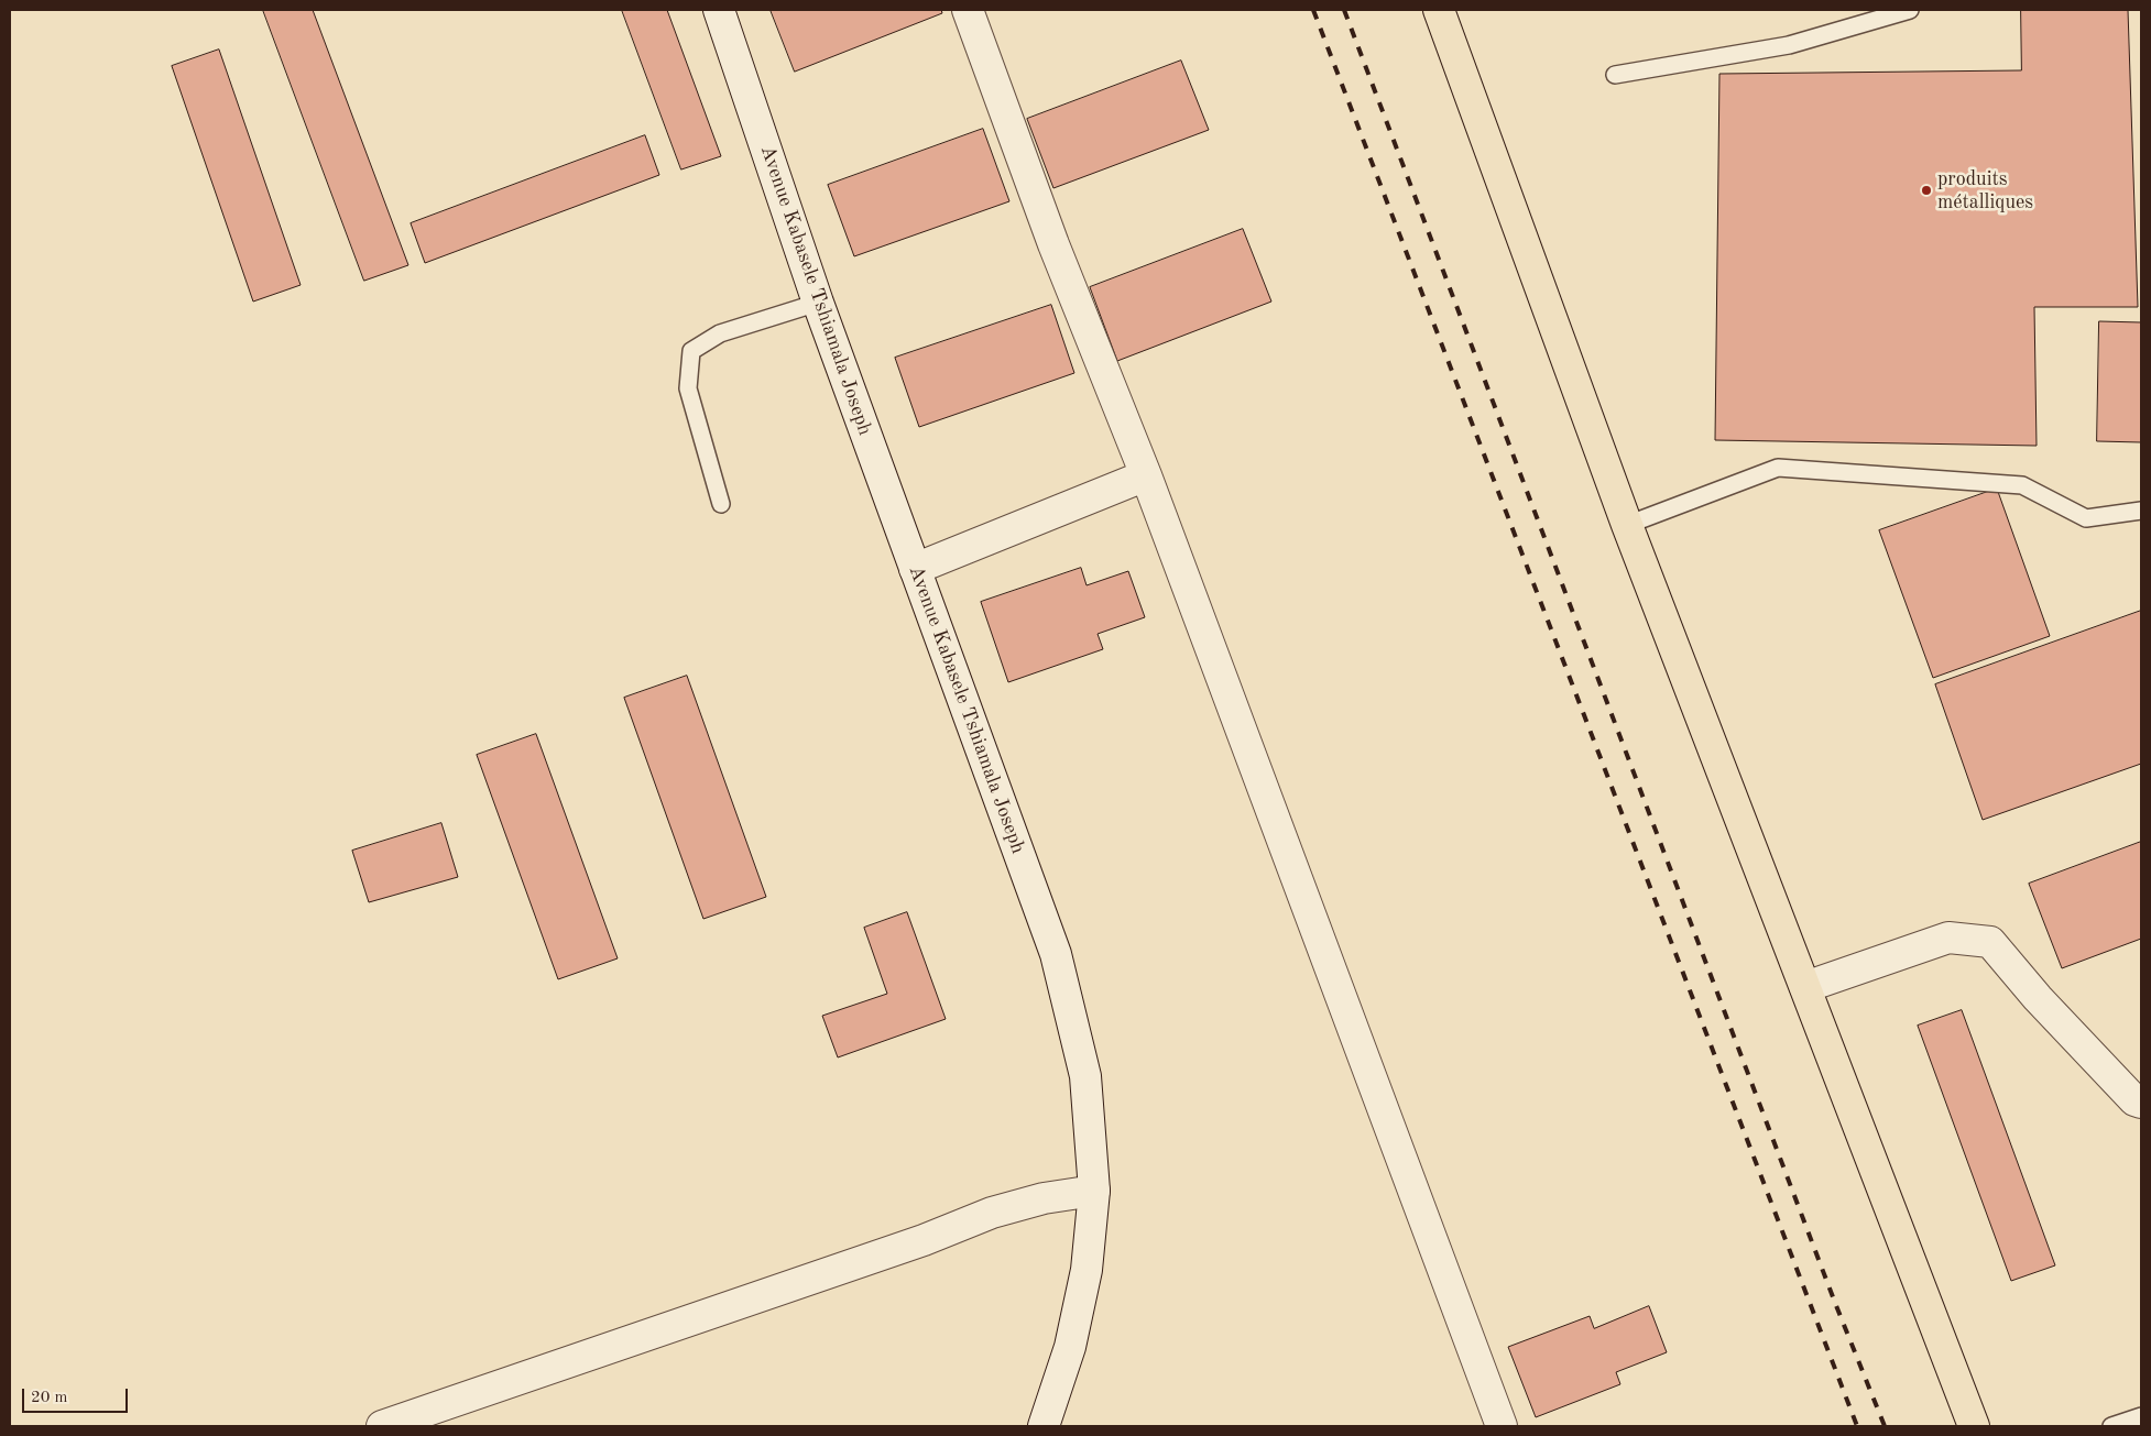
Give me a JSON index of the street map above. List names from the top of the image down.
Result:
{
  "streets": {
    "street": ["Avenue Kabasele Tshiamala Joseph"]
  },
  "places": ["produits métalliques"],
  "scale_bar": "20 m"
}
